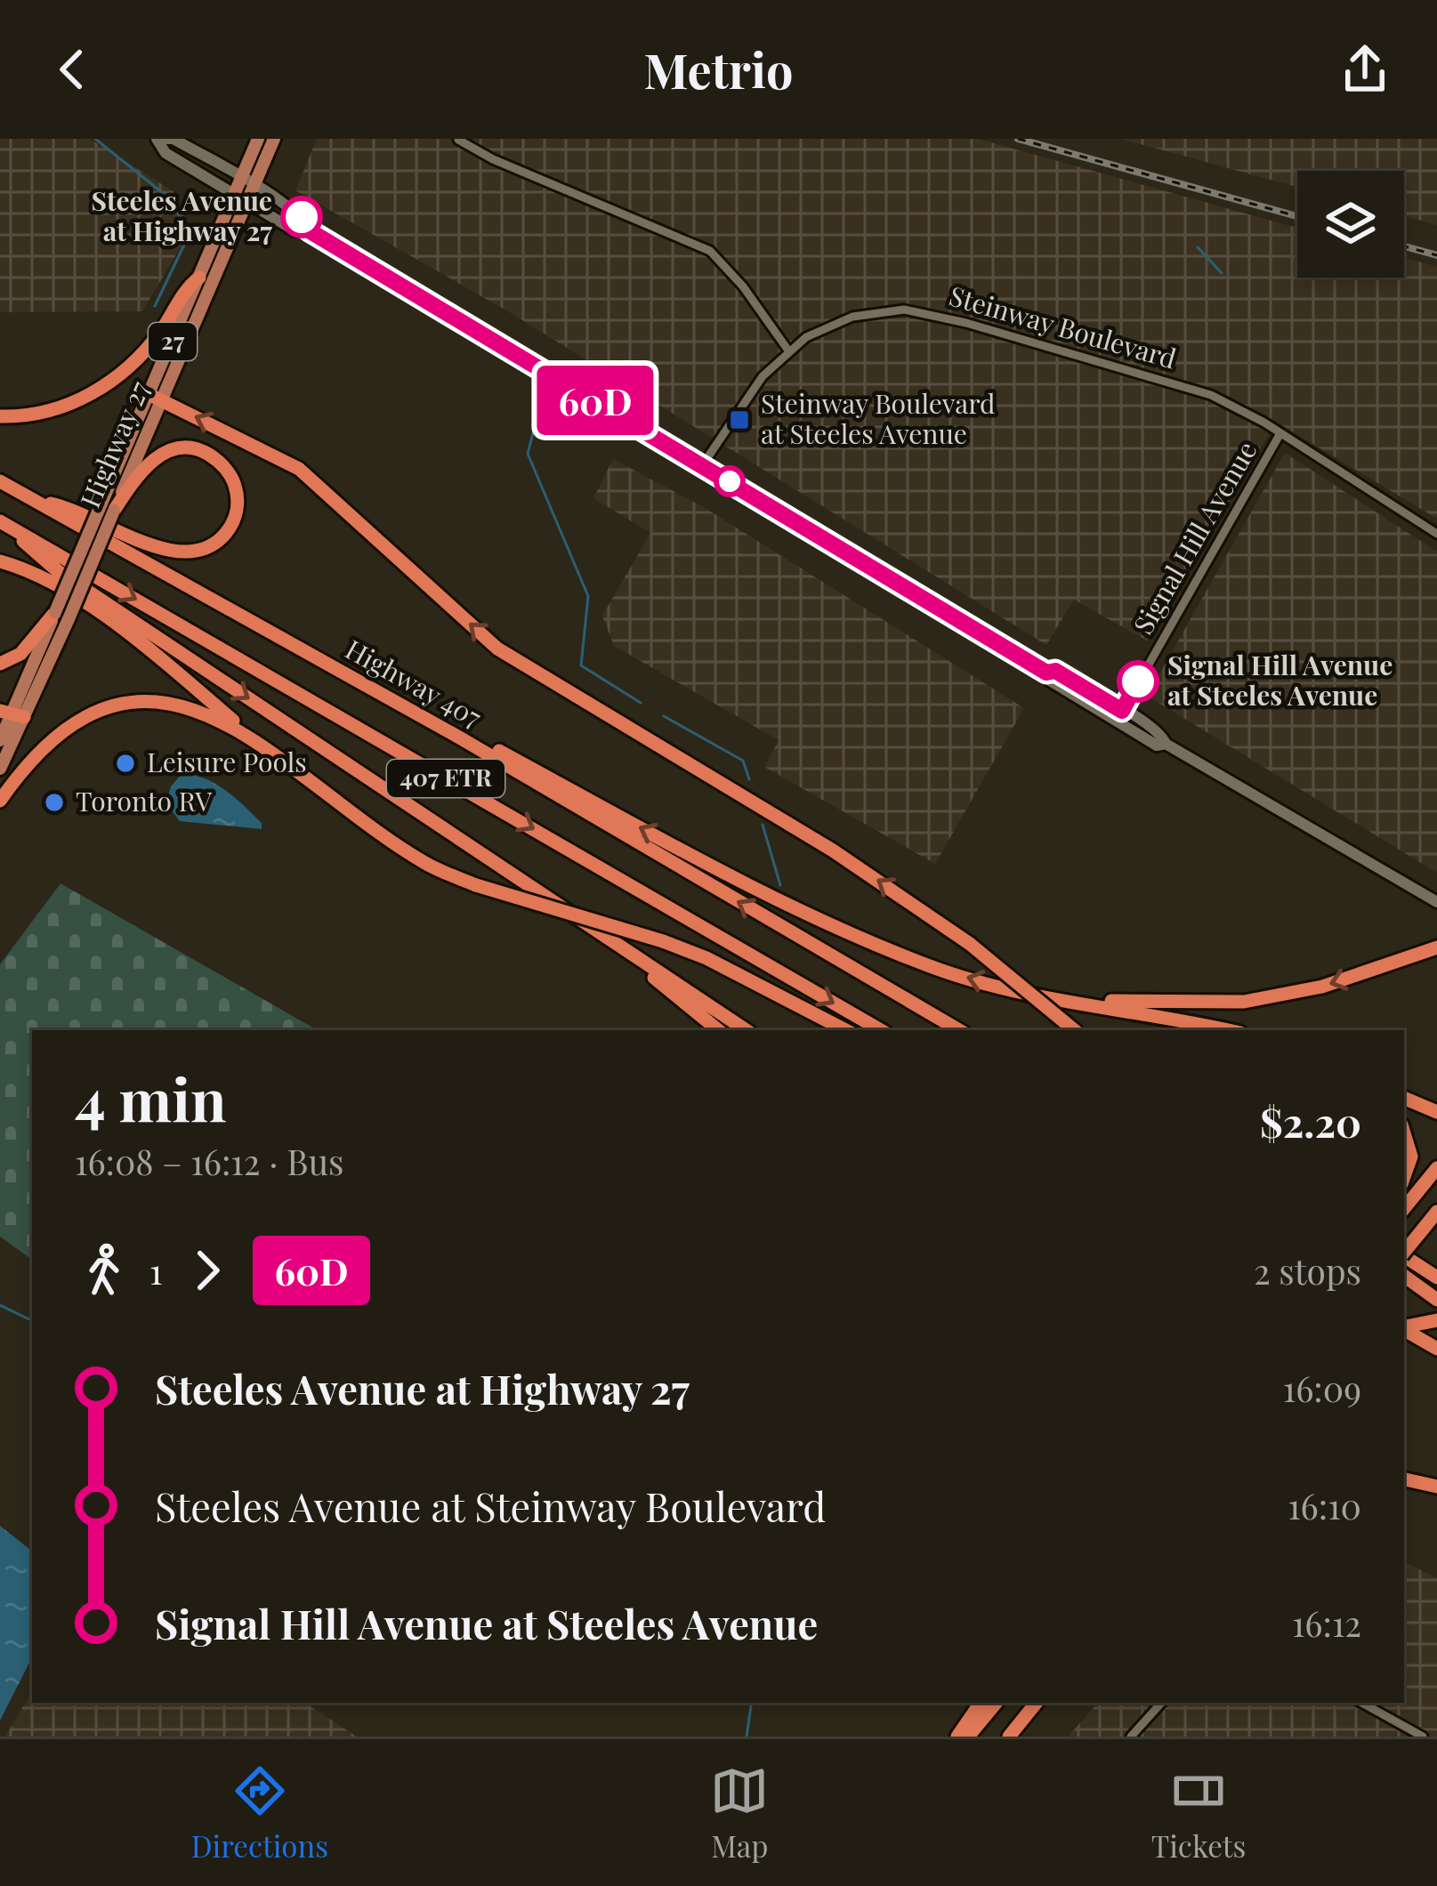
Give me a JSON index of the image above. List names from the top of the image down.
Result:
{
  "streets": {
    "highway": ["Highway 407", "407 ETR"],
    "main road": ["27", "Highway 27"],
    "street": ["Steinway Boulevard", "Signal Hill Avenue"]
  },
  "crossings": [
    ["Steinway Boulevard", "Signal Hill Avenue"]
  ],
  "places": {
    "other": [
      "Steeles Avenue at Highway 27",
      "Signal Hill Avenue at Steeles Avenue",
      "Leisure Pools",
      "Toronto RV"
    ],
    "transit": ["Steinway Boulevard at Steeles Avenue"]
  },
  "lines": ["bus line 60D"],
  "page": {
    "header": "Metrio",
    "on_map": "60D",
    "heading": ["4 min", "16:08 – 16:12 · Bus", "$2.20"],
    "legs": ["1", "60D", "2 stops"],
    "list": [
      {
        "name": "Steeles Avenue at Highway 27",
        "value": "16:09"
      },
      {
        "name": "Steeles Avenue at Steinway Boulevard",
        "value": "16:10"
      },
      {
        "name": "Signal Hill Avenue at Steeles Avenue",
        "value": "16:12"
      }
    ],
    "tabs": ["Directions", "Map", "Tickets"]
  }
}
